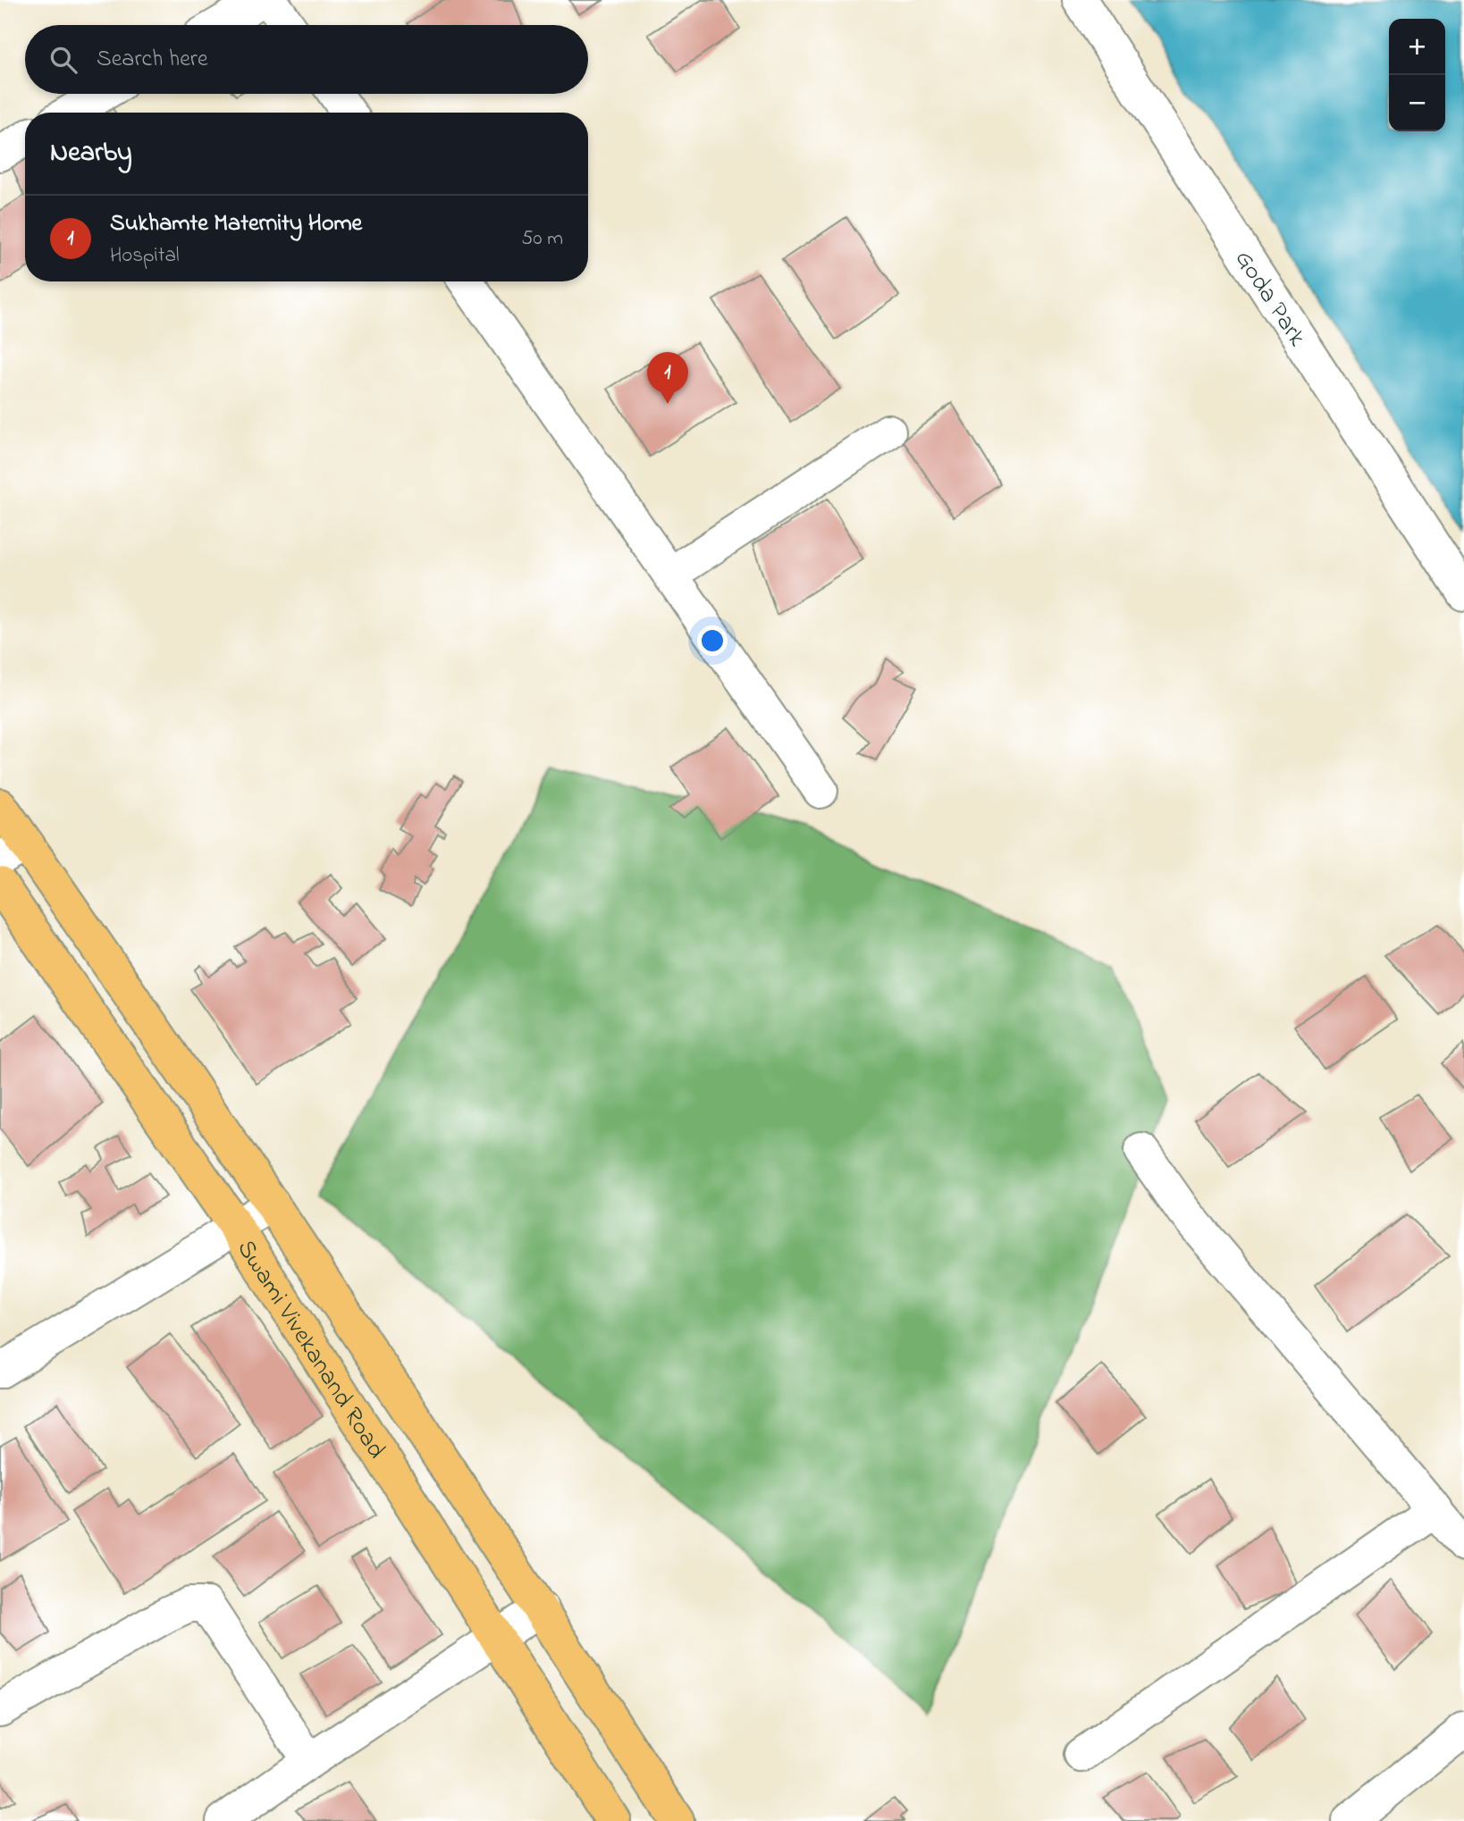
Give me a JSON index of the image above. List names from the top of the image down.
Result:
{
  "streets": {
    "main road": ["Swami Vivekanand Road"],
    "street": ["Goda Park"]
  },
  "page": {
    "map_buttons": ["+", "−"],
    "search": "Search here",
    "heading": "Nearby",
    "list": [
      {
        "mark": "1",
        "name": "Sukhamte Maternity Home",
        "note": "Hospital",
        "value": "50 m"
      }
    ],
    "pins": "1"
  }
}
